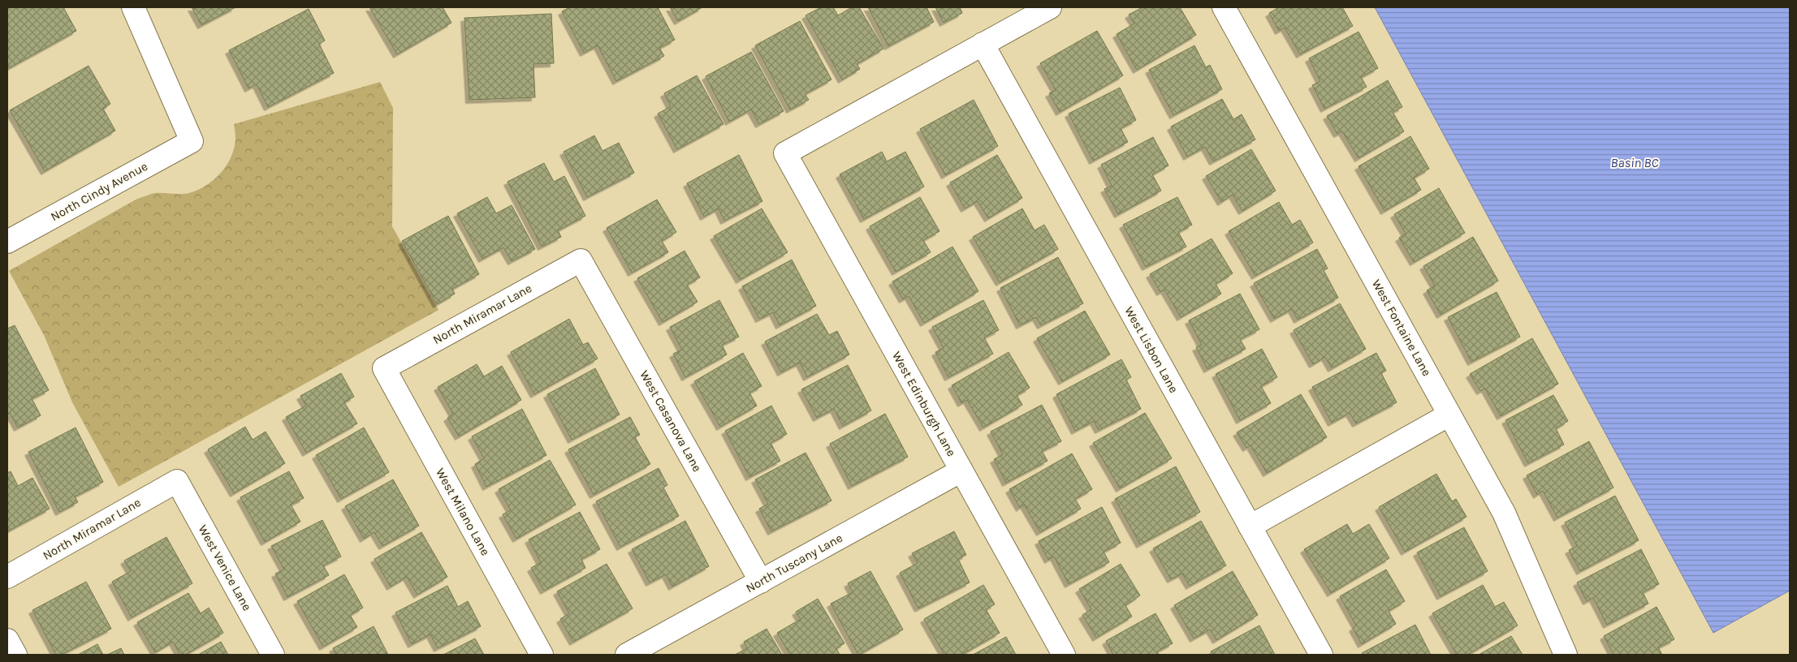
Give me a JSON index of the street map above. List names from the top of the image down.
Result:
{
  "streets": {
    "street": [
      "North Cindy Avenue",
      "North Miramar Lane",
      "West Fontaine Lane",
      "West Lisbon Lane",
      "West Edinburgh Lane",
      "West Casanova Lane",
      "West Milano Lane",
      "North Tuscany Lane",
      "West Venice Lane"
    ]
  },
  "crossings": [
    ["North Miramar Lane", "West Casanova Lane"],
    ["North Miramar Lane", "West Milano Lane"],
    ["North Miramar Lane", "West Venice Lane"],
    ["West Lisbon Lane", "West Edinburgh Lane"],
    ["West Edinburgh Lane", "North Tuscany Lane"],
    ["West Casanova Lane", "North Tuscany Lane"]
  ],
  "water": ["Basin BC"]
}
